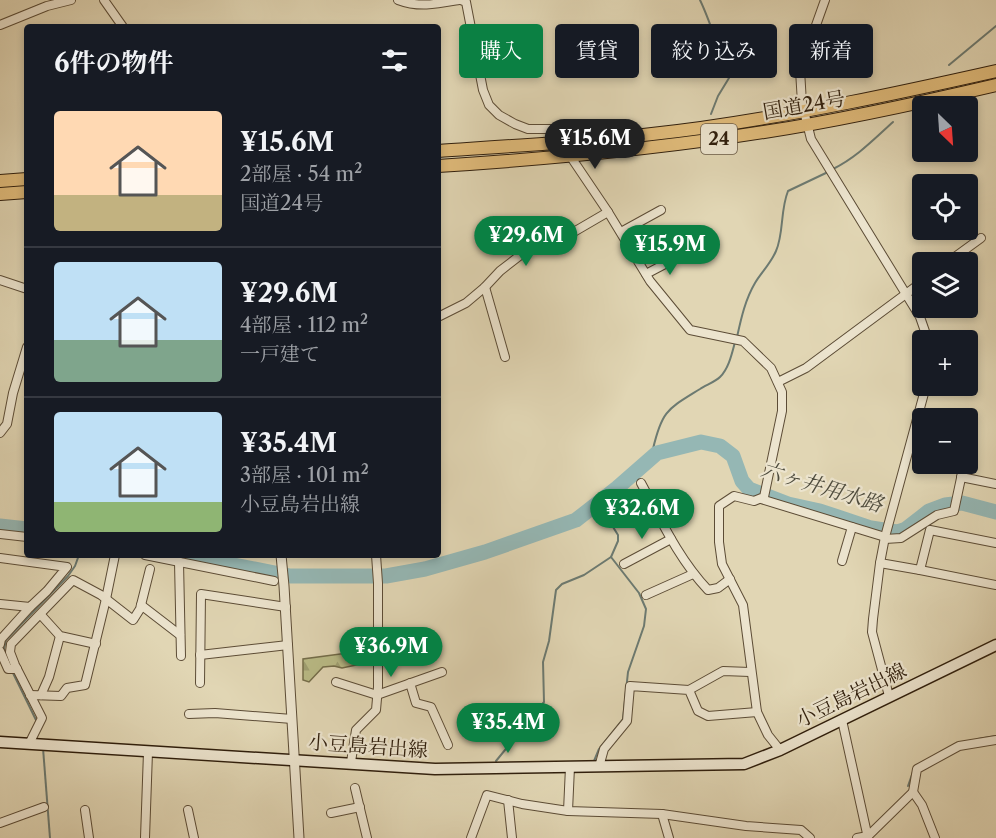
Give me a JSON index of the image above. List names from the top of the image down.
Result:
{
  "streets": {
    "highway": ["国道24号", "24"],
    "main road": ["小豆島岩出線"]
  },
  "water": ["六ヶ井用水路"],
  "north": "bottom right",
  "page": {
    "chip": [
      "購入",
      "賃貸",
      "絞り込み",
      "新着"
    ],
    "heading": "6件の物件",
    "map_buttons": ["+", "−"],
    "list": [
      {
        "name": "¥15.6M",
        "note": "2部屋 · 54 m² · 国道24号"
      },
      {
        "name": "¥29.6M",
        "note": "4部屋 · 112 m² · 一戸建て"
      },
      {
        "name": "¥35.4M",
        "note": "3部屋 · 101 m² · 小豆島岩出線"
      }
    ],
    "price": [
      "¥15.6M",
      "¥29.6M",
      "¥15.9M",
      "¥32.6M",
      "¥36.9M",
      "¥35.4M"
    ]
  }
}
